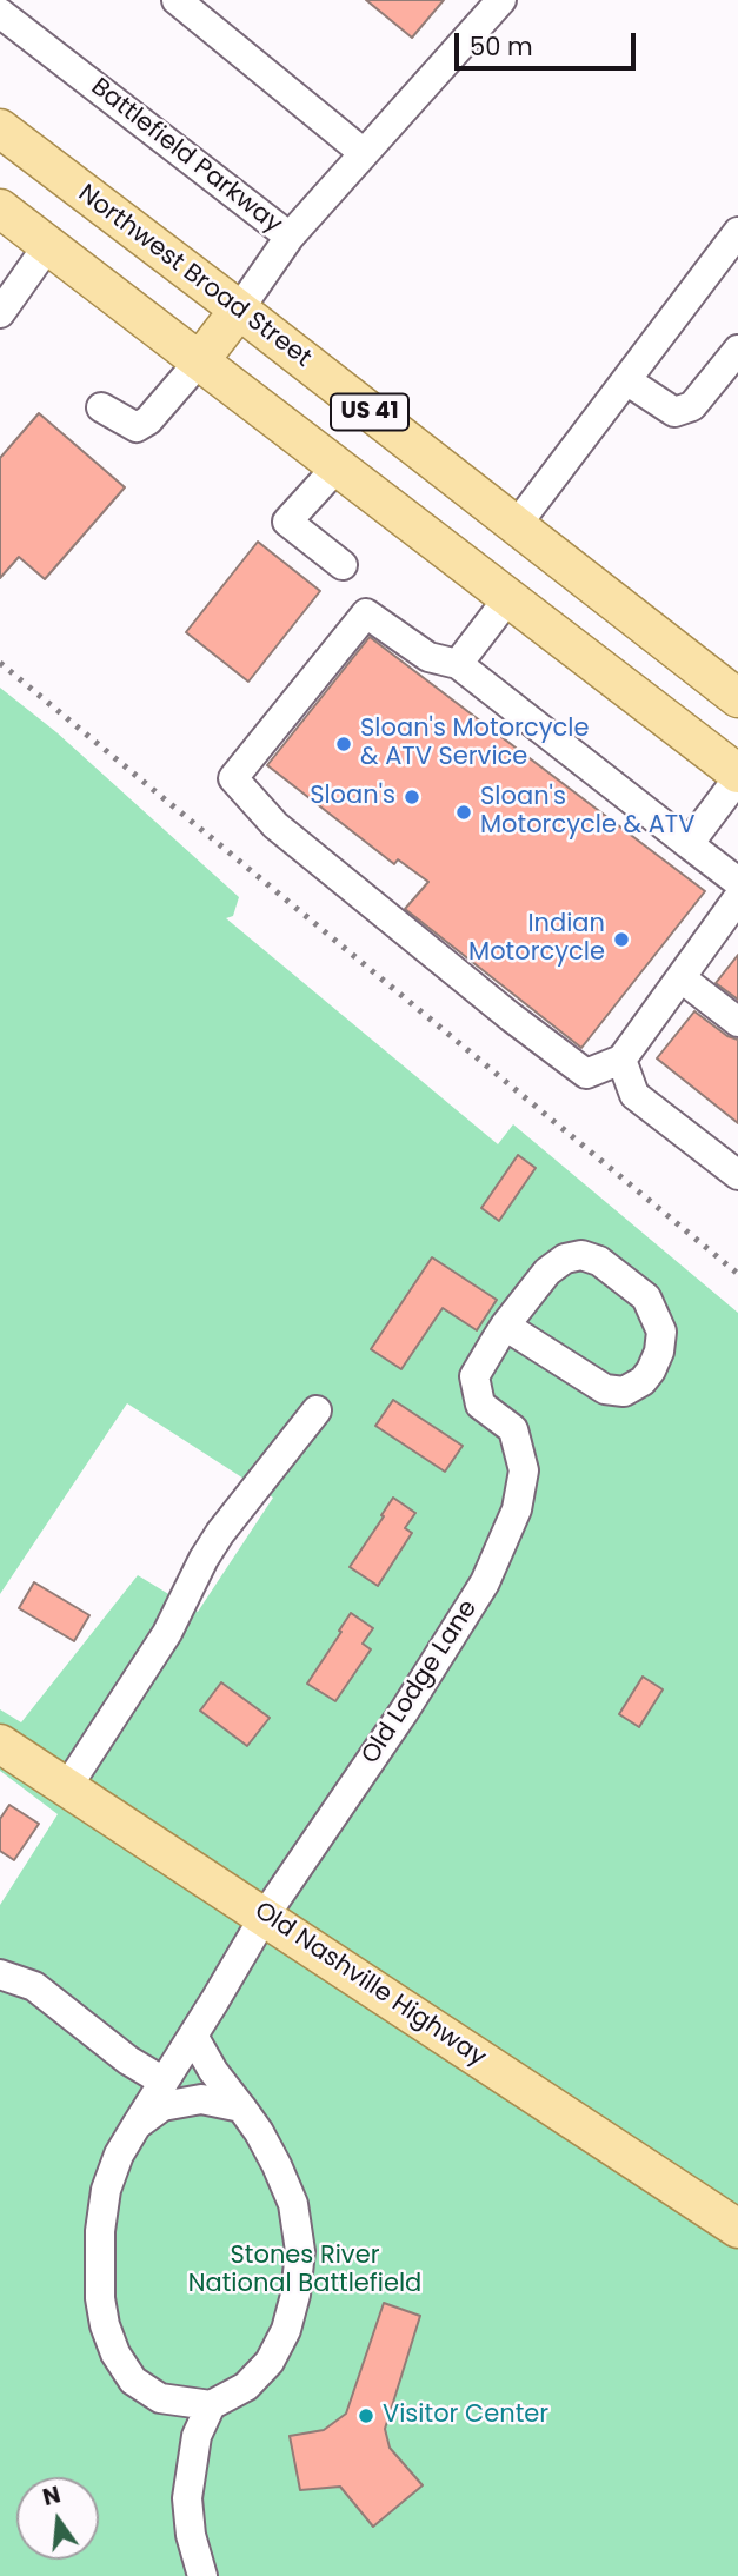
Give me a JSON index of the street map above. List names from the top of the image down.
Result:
{
  "streets": {
    "main road": ["Northwest Broad Street", "US 41", "Old Nashville Highway"],
    "street": ["Battlefield Parkway", "Old Lodge Lane"]
  },
  "crossings": [
    ["Battlefield Parkway", "Northwest Broad Street"],
    ["Old Lodge Lane", "Old Nashville Highway"]
  ],
  "parks": ["Stones River National Battlefield"],
  "places": [
    "Sloan's Motorcycle & ATV Service",
    "Sloan's",
    "Sloan's Motorcycle & ATV",
    "Indian Motorcycle",
    "Visitor Center"
  ],
  "scale_bar": "50 m",
  "north": "top"
}
